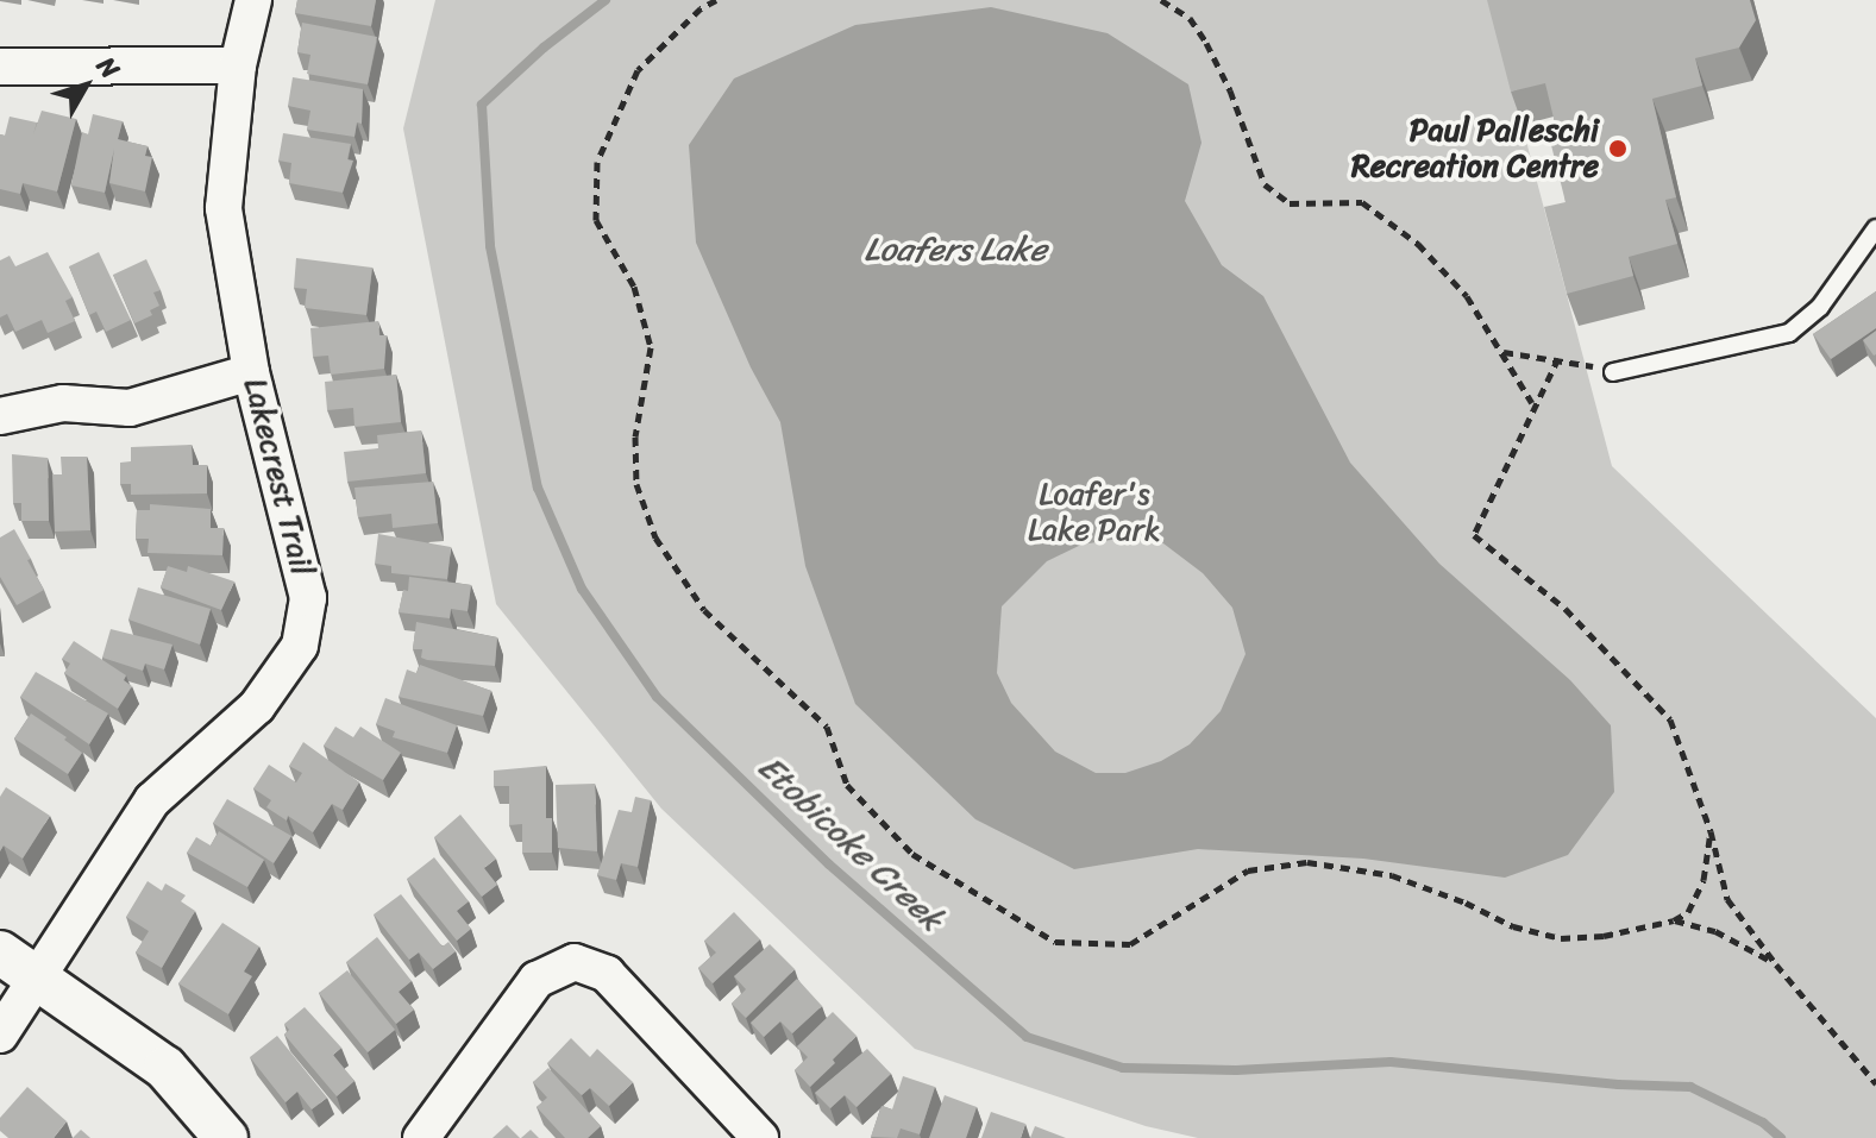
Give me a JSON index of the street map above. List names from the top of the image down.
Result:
{
  "streets": {
    "street": ["Lakecrest Trail"]
  },
  "water": ["Loafers Lake", "Etobicoke Creek"],
  "parks": ["Loafer's Lake Park"],
  "places": ["Paul Palleschi Recreation Centre"],
  "north": "top right"
}
